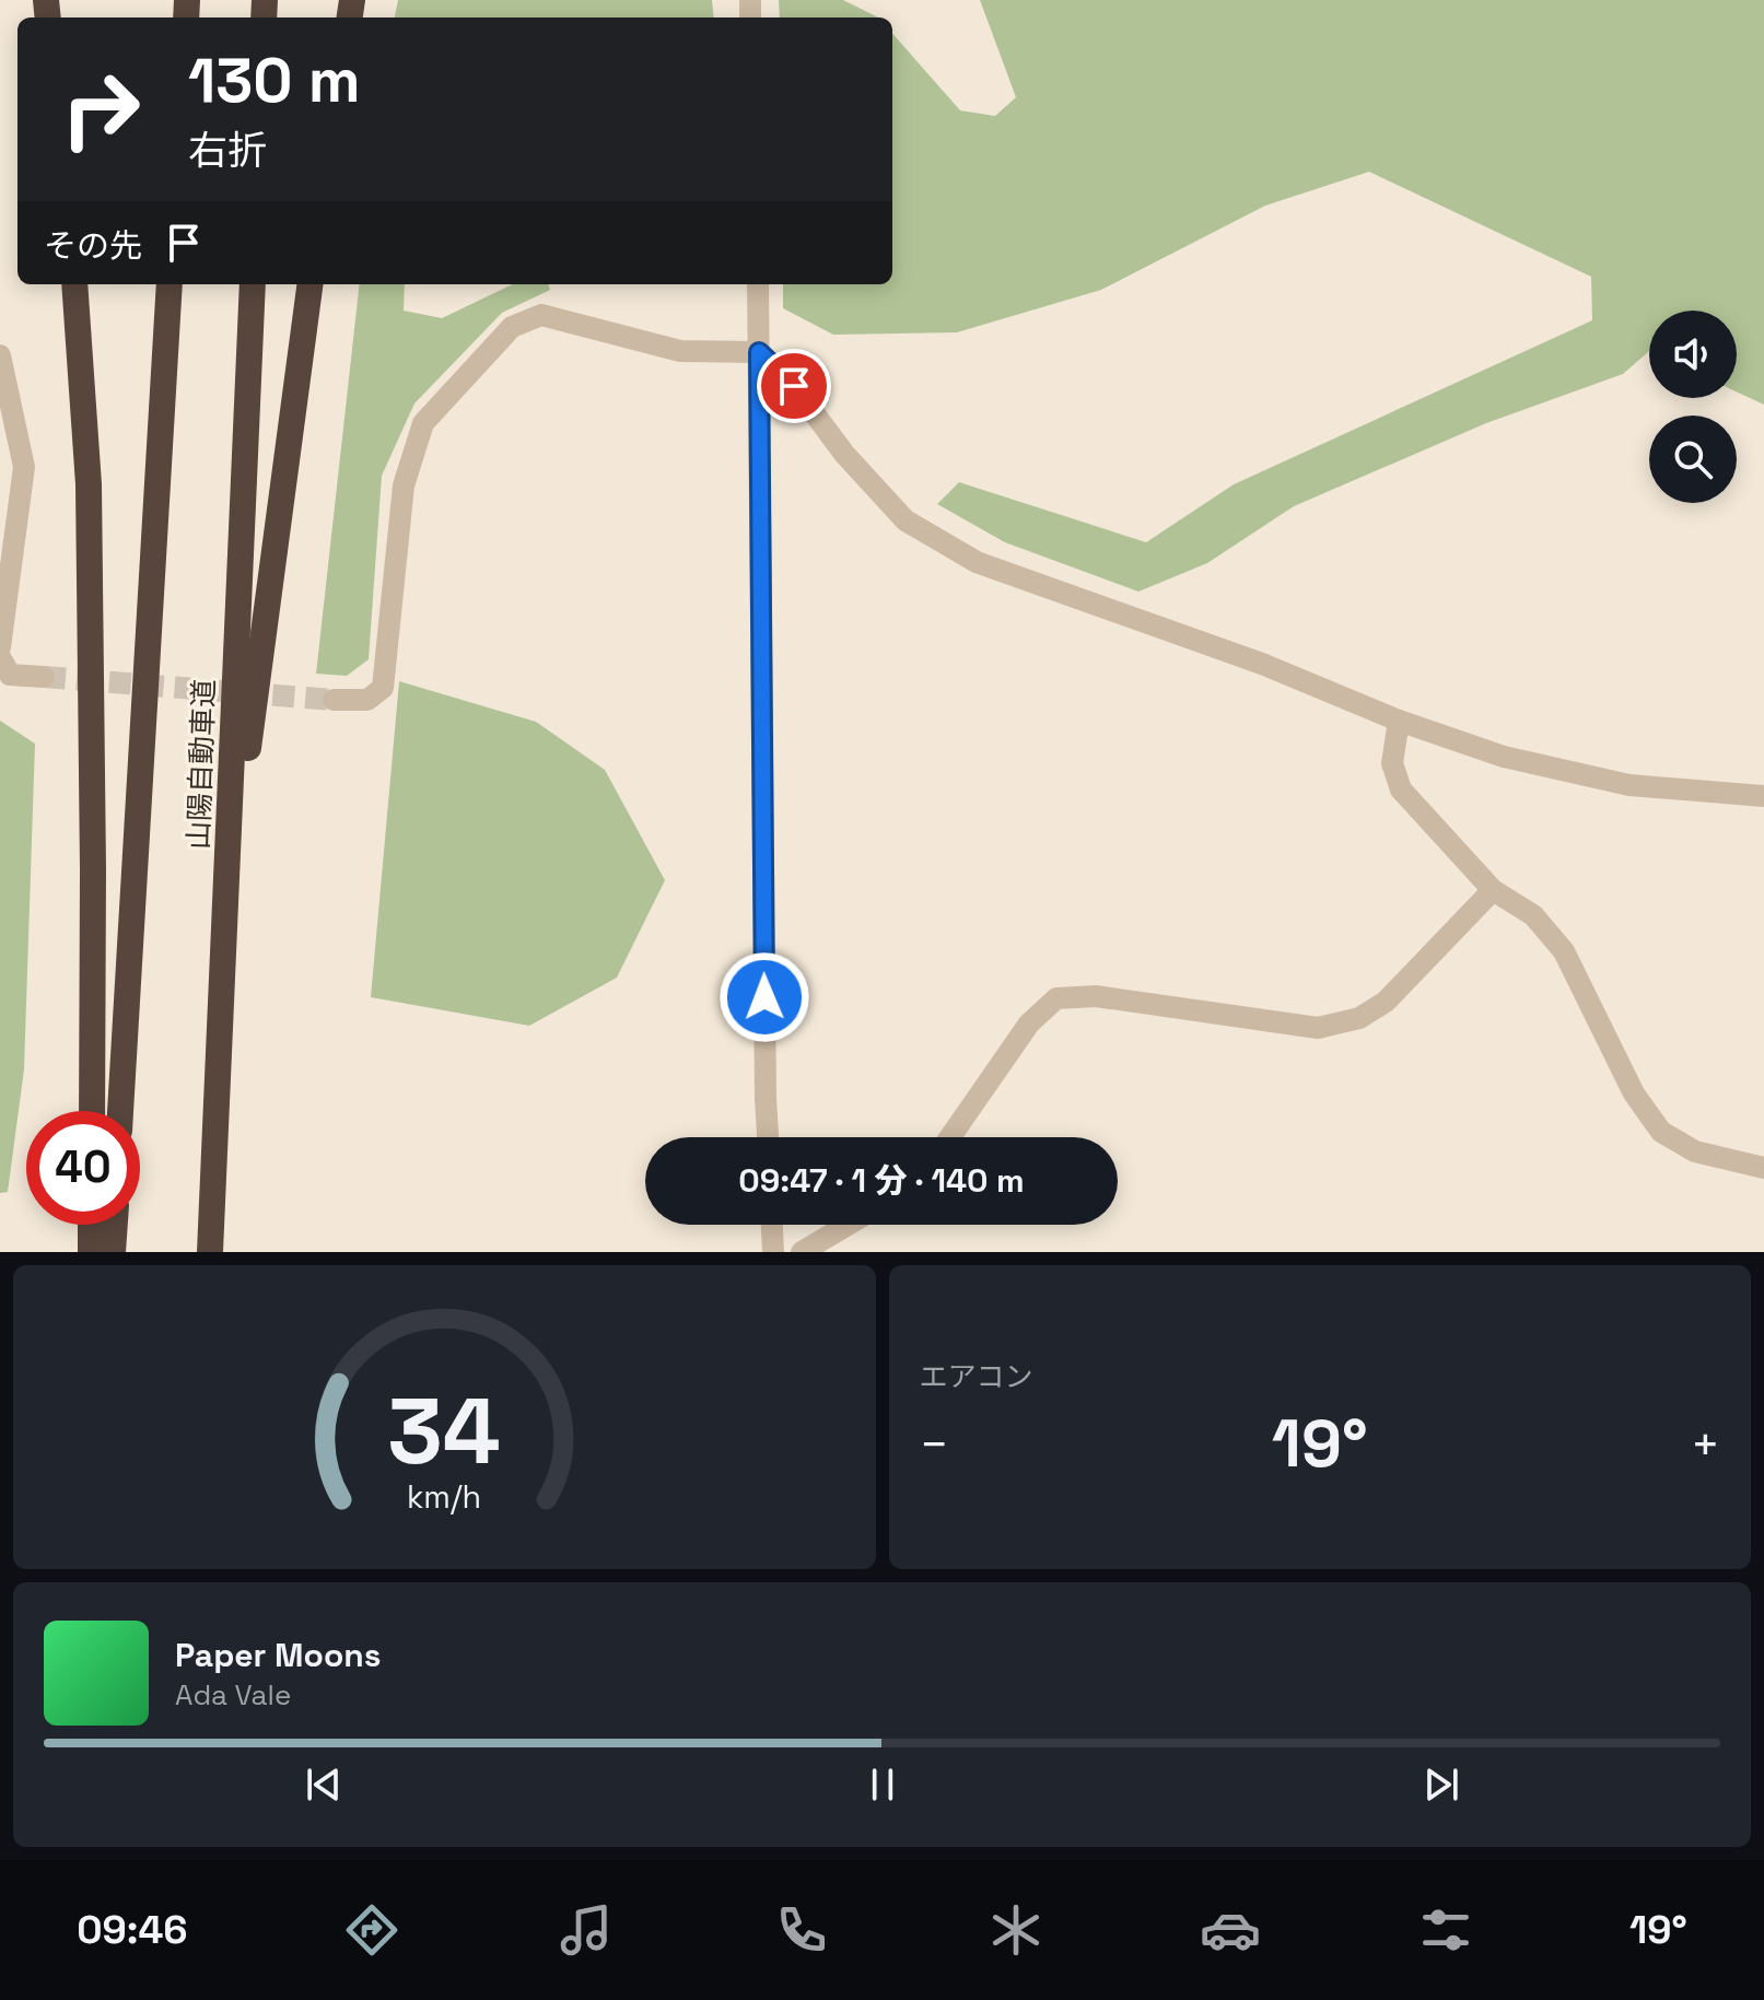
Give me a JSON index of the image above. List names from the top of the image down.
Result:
{
  "streets": {
    "highway": ["山陽自動車道"]
  },
  "page": {
    "turn": ["130 m", "右折"],
    "then": "その先",
    "limit": "40",
    "trip": "09:47 · 1 分 · 140 m",
    "tile": "エアコン",
    "heat": ["−", "19°", "+"],
    "song": ["Paper Moons", "Ada Vale"],
    "tabs": ["09:46", "19°"],
    "gauge": ["34", "km/h"]
  }
}
